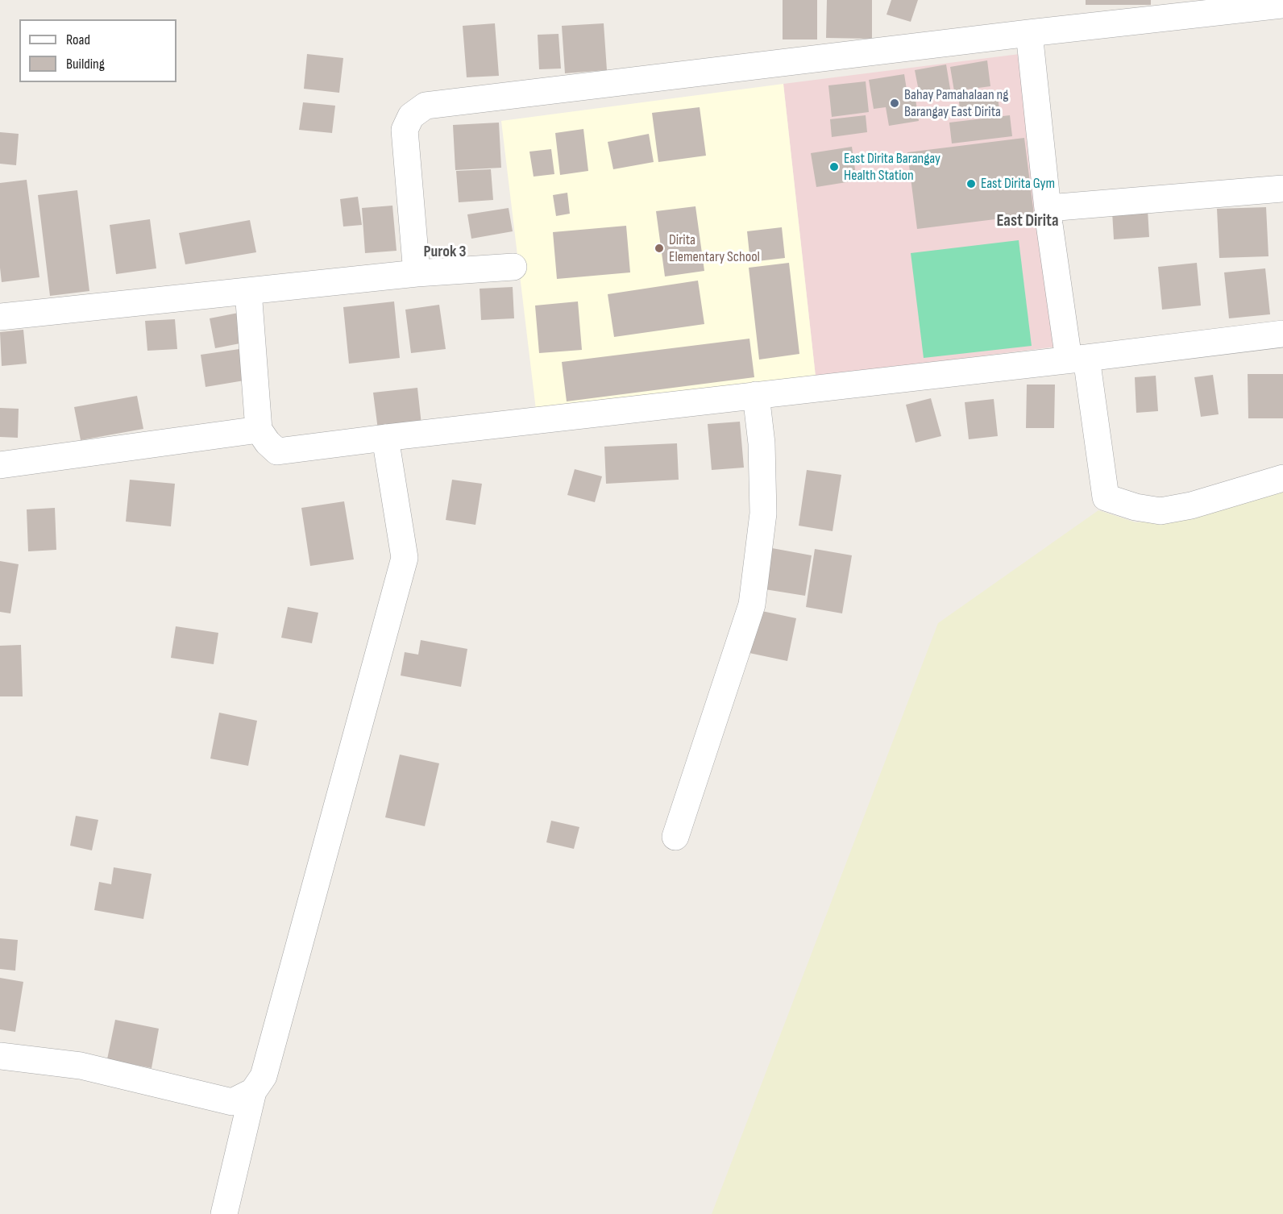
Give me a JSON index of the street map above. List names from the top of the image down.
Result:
{
  "districts": ["East Dirita", "Purok 3"],
  "places": [
    "Bahay Pamahalaan ng Barangay East Dirita",
    "East Dirita Barangay Health Station",
    "East Dirita Gym",
    "Dirita Elementary School"
  ],
  "legend": ["Road", "Building"]
}
